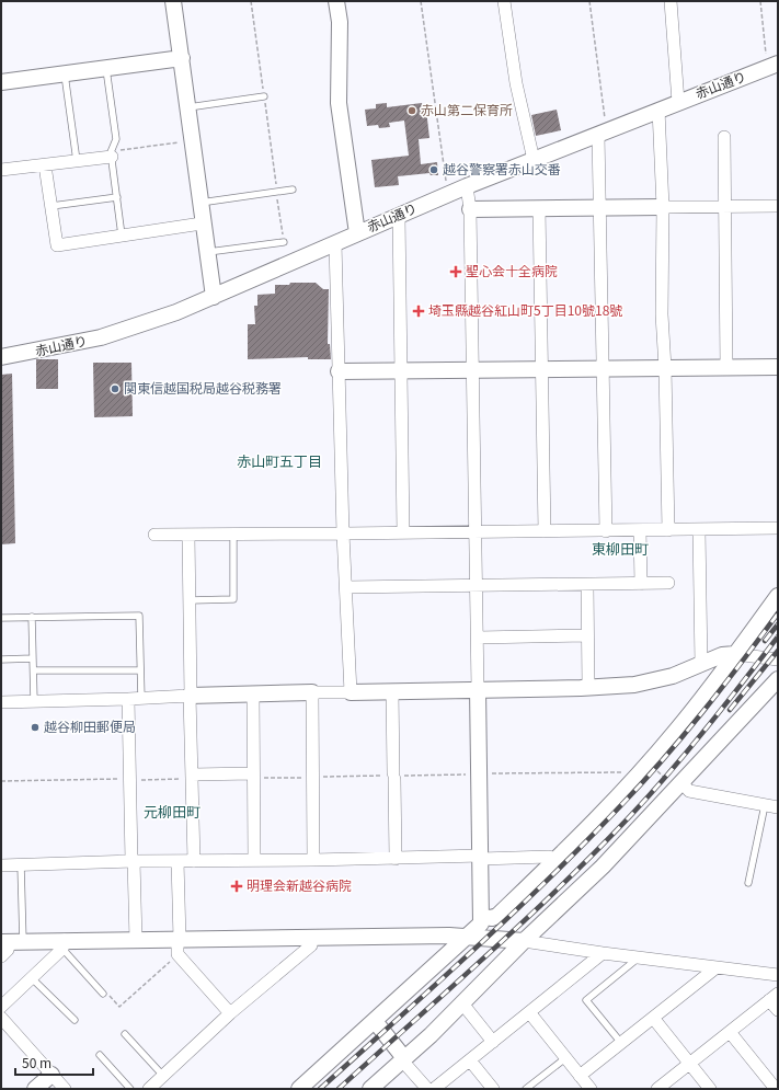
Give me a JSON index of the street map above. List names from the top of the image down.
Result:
{
  "streets": {
    "street": ["赤山通り"]
  },
  "districts": ["赤山町五丁目", "東柳田町", "元柳田町"],
  "places": {
    "other": [
      "赤山第二保育所",
      "越谷警察署赤山交番",
      "関東信越国税局越谷税務署",
      "越谷柳田郵便局"
    ],
    "health": ["聖心会十全病院", "埼玉縣越谷紅山町5丁目10號18號", "明理会新越谷病院"]
  },
  "scale_bar": "50 m"
}
